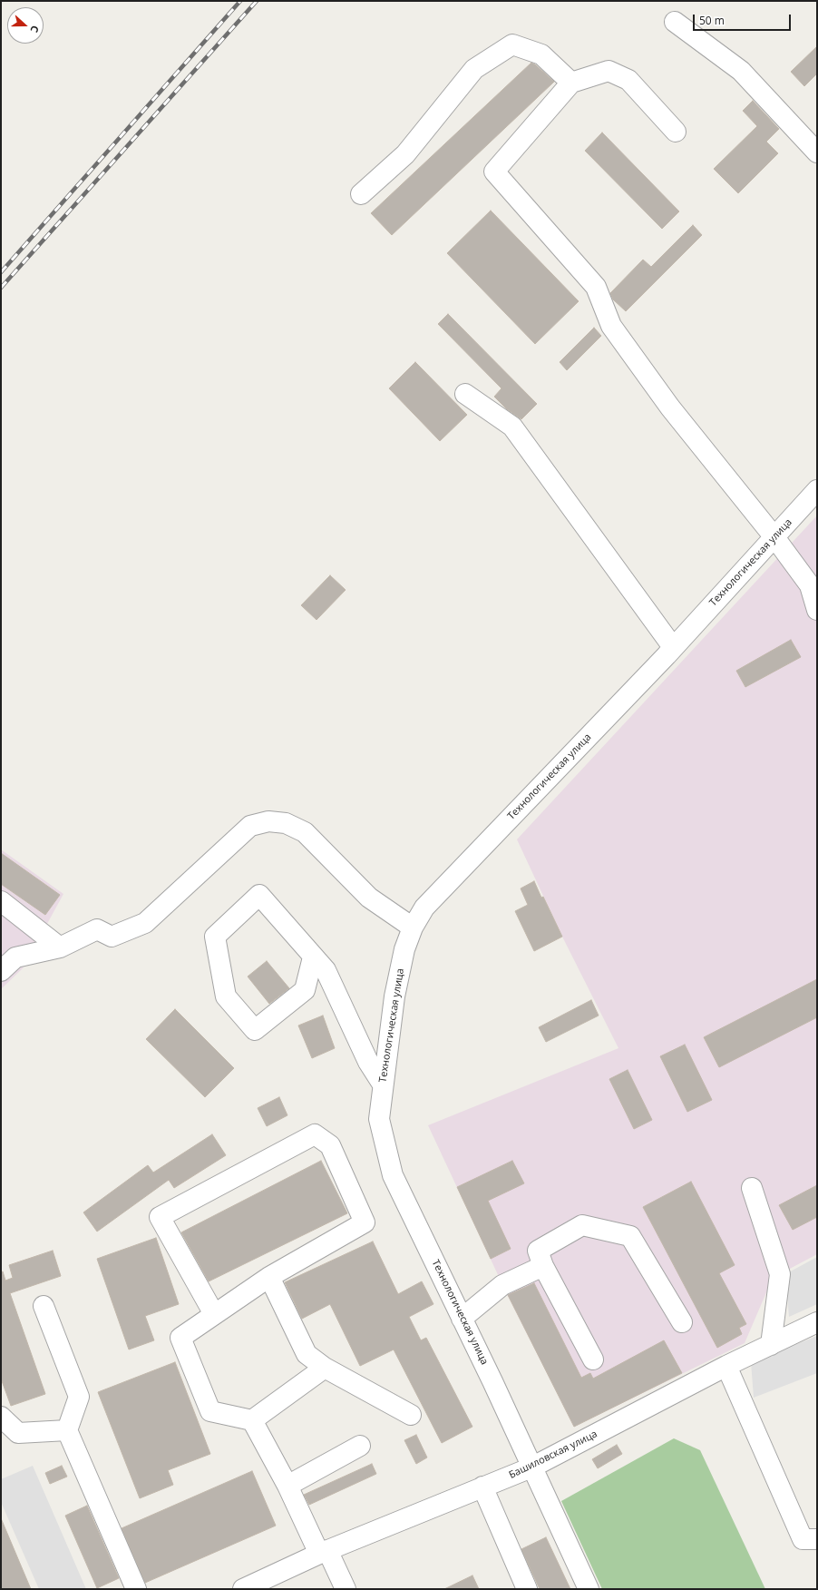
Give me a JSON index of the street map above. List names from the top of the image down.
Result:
{
  "streets": {
    "street": ["Технологическая улица", "Башиловская улица"]
  },
  "crossings": [
    ["Технологическая улица", "Башиловская улица"]
  ],
  "scale_bar": "50 m",
  "north": "right"
}
